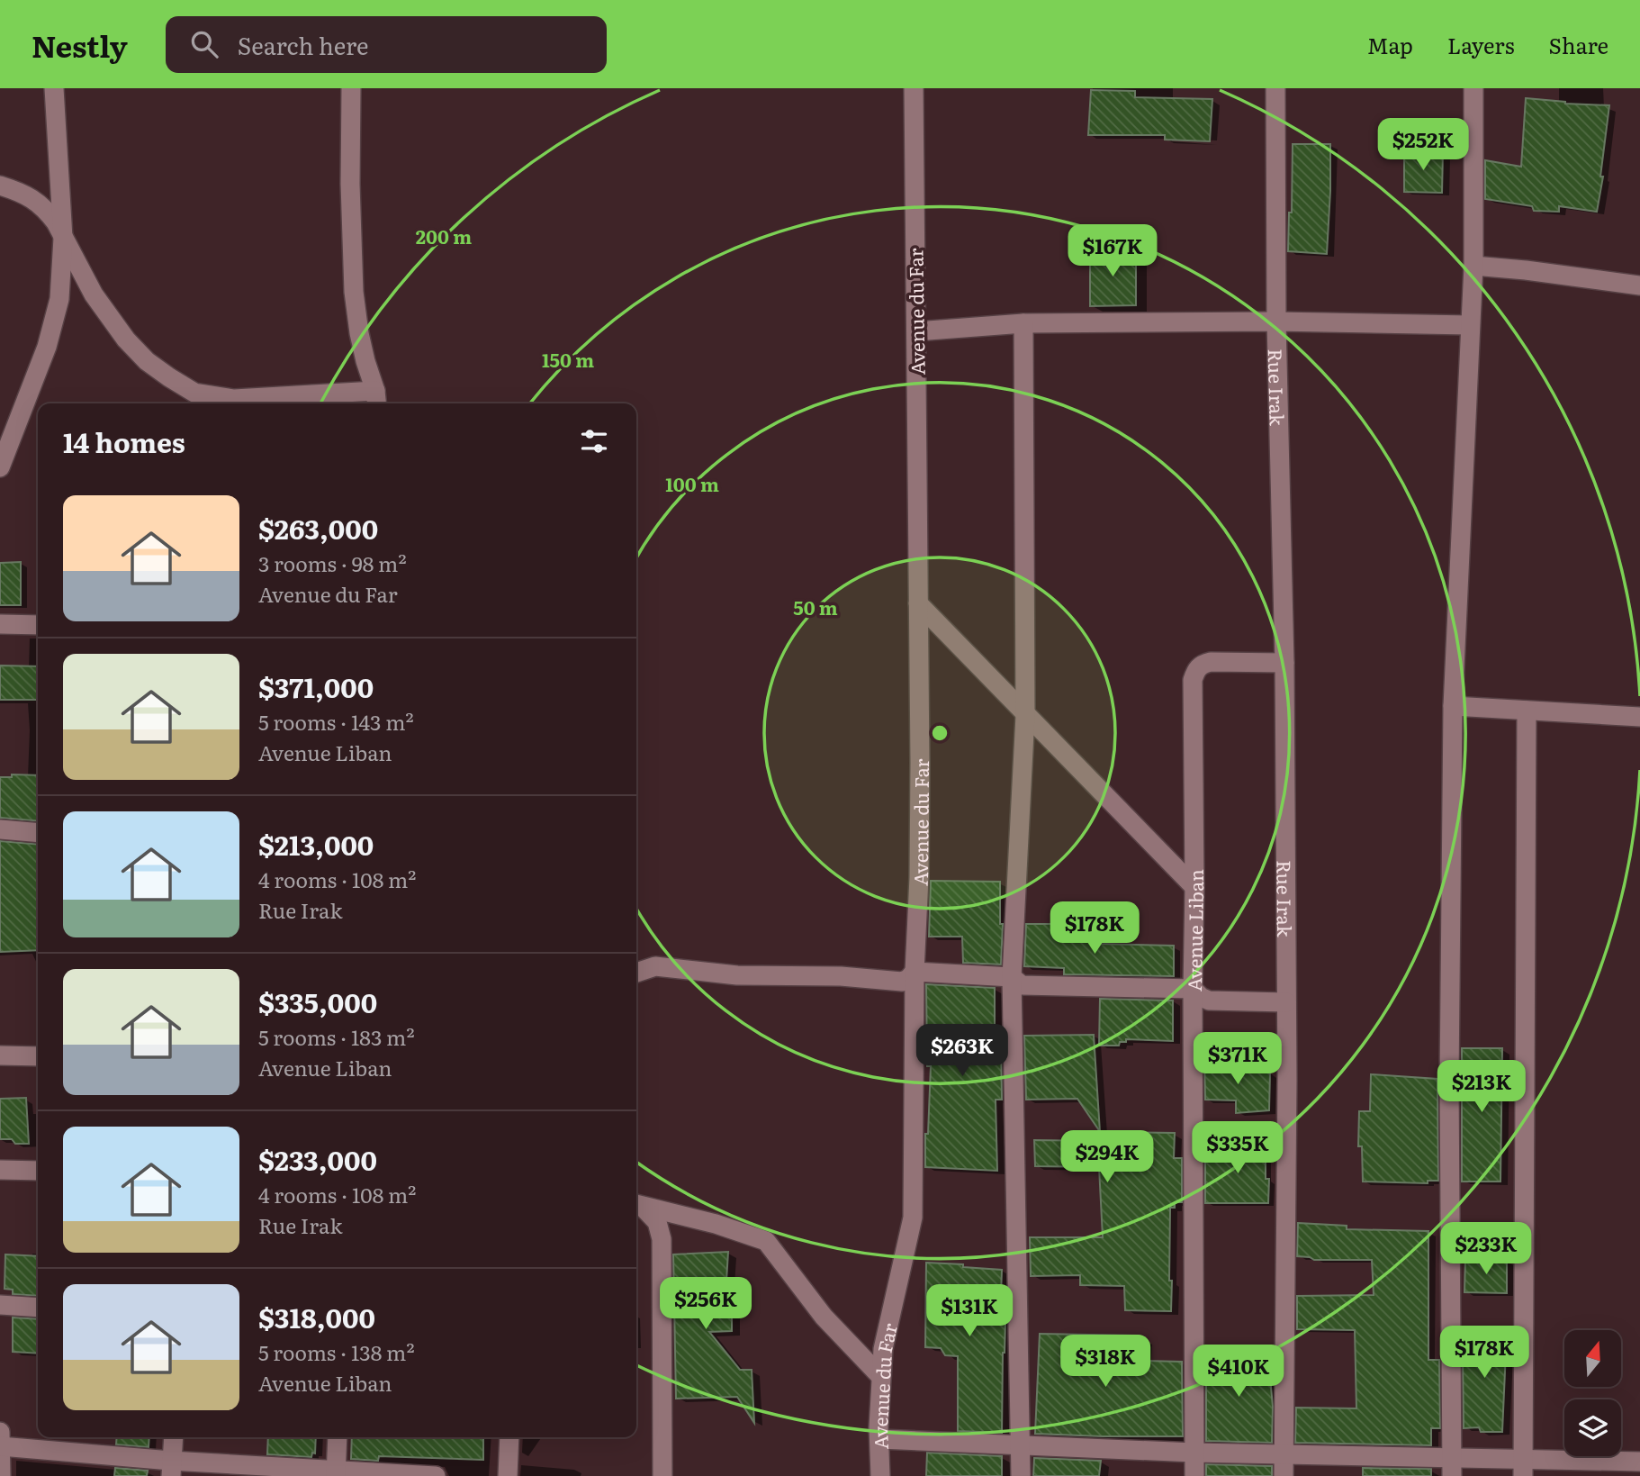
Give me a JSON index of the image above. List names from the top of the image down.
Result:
{
  "streets": {
    "street": ["Avenue du Far", "Rue Irak", "Avenue Liban"]
  },
  "crossings": [
    ["Rue Irak", "Avenue Liban"]
  ],
  "north": "top",
  "page": {
    "header": "Nestly",
    "search": "Search here",
    "nav": ["Map", "Layers", "Share"],
    "price": [
      "$252K",
      "$167K",
      "$178K",
      "$263K",
      "$371K",
      "$213K",
      "$335K",
      "$294K",
      "$233K",
      "$256K",
      "$131K",
      "$178K",
      "$318K",
      "$410K"
    ],
    "heading": "14 homes",
    "list": [
      {
        "name": "$263,000",
        "note": "3 rooms · 98 m² · Avenue du Far"
      },
      {
        "name": "$371,000",
        "note": "5 rooms · 143 m² · Avenue Liban"
      },
      {
        "name": "$213,000",
        "note": "4 rooms · 108 m² · Rue Irak"
      },
      {
        "name": "$335,000",
        "note": "5 rooms · 183 m² · Avenue Liban"
      },
      {
        "name": "$233,000",
        "note": "4 rooms · 108 m² · Rue Irak"
      },
      {
        "name": "$318,000",
        "note": "5 rooms · 138 m² · Avenue Liban"
      }
    ]
  },
  "rings": [
    "200 m",
    "150 m",
    "100 m",
    "50 m"
  ]
}
